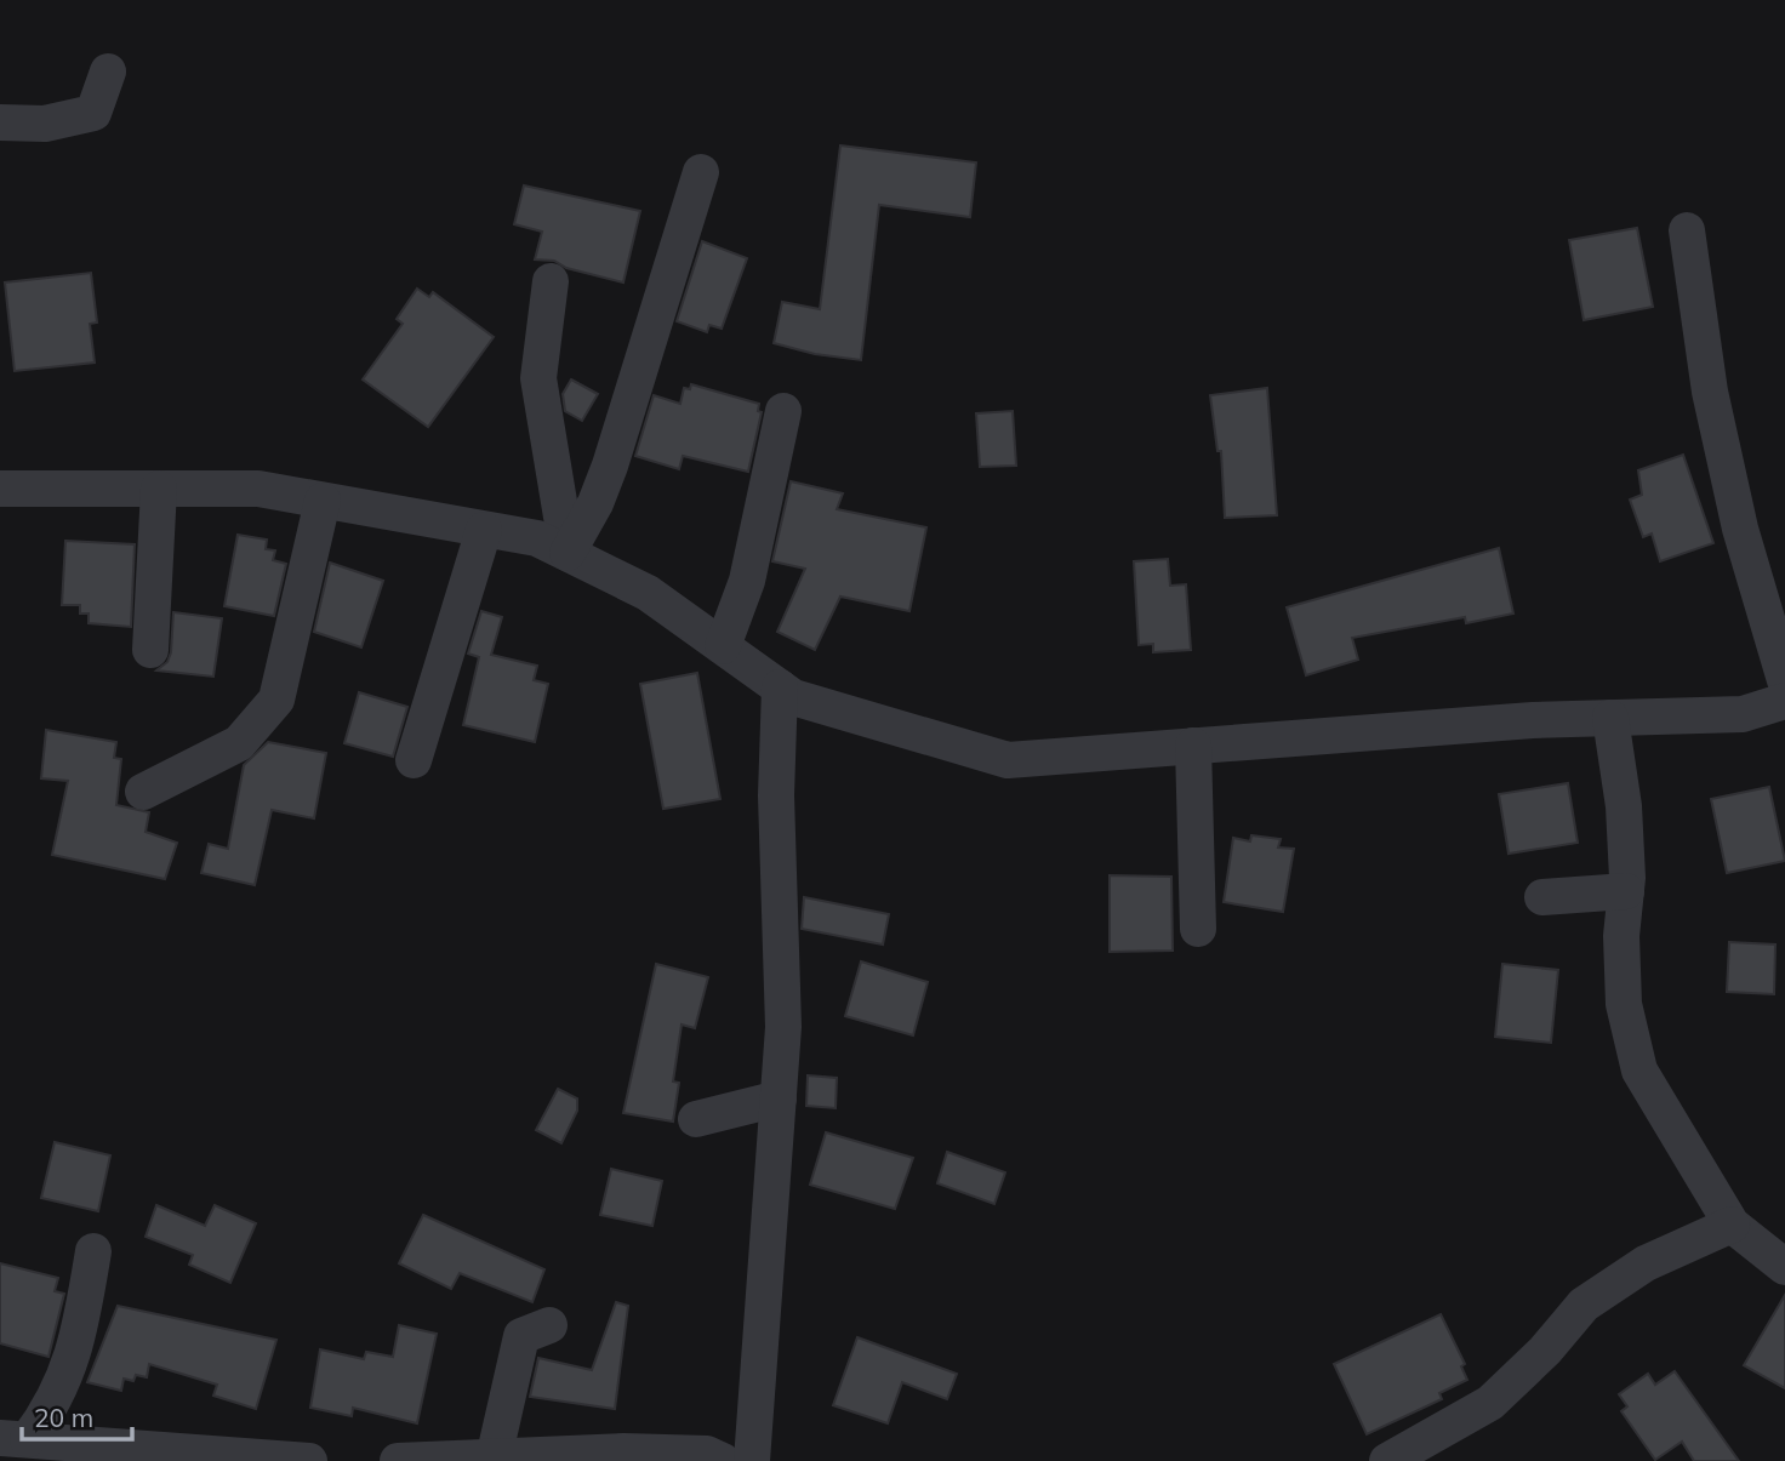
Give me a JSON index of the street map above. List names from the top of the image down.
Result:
{
  "scale_bar": "20 m"
}
